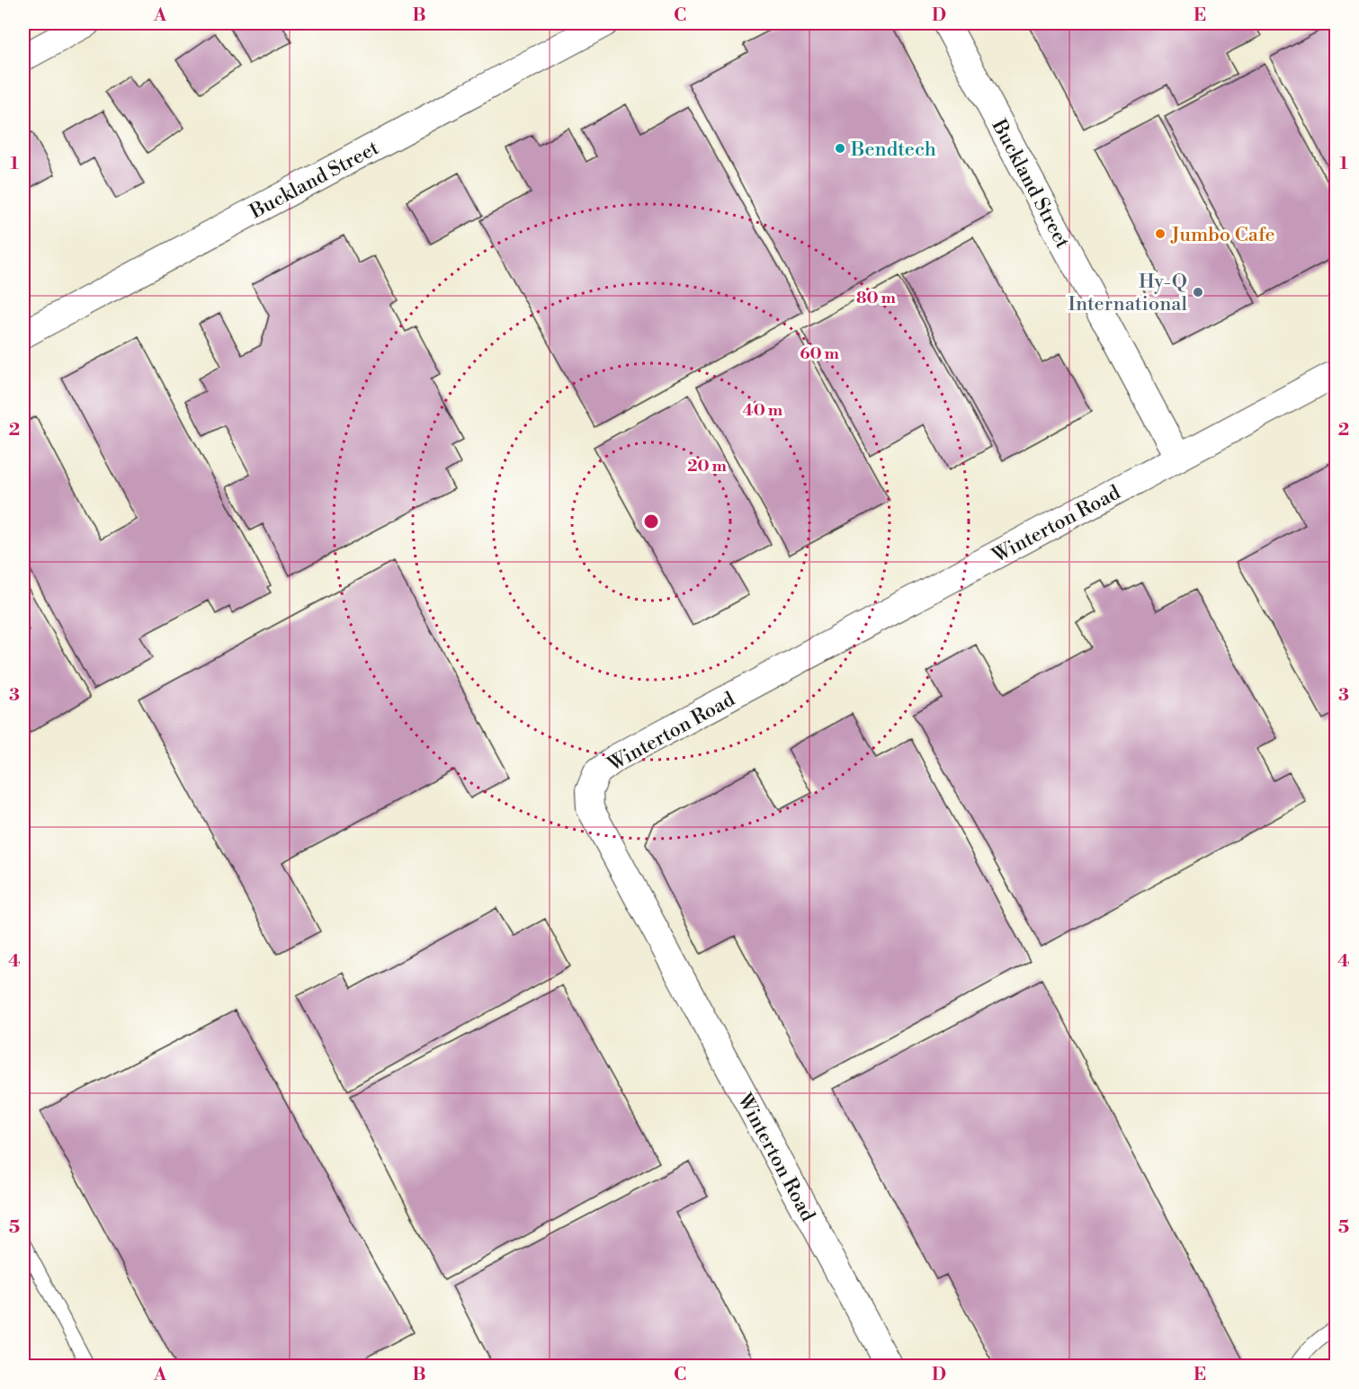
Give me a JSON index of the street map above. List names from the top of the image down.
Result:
{
  "streets": {
    "street": ["Buckland Street", "Winterton Road"]
  },
  "crossings": [
    ["Buckland Street", "Winterton Road"]
  ],
  "places": ["Bendtech", "Jumbo Cafe", "Hy-Q International"],
  "grid": {
    "columns": [
      "A",
      "B",
      "C",
      "D",
      "E"
    ],
    "rows": [
      "1",
      "2",
      "3",
      "4",
      "5"
    ]
  },
  "rings": [
    "80 m",
    "60 m",
    "40 m",
    "20 m"
  ]
}
